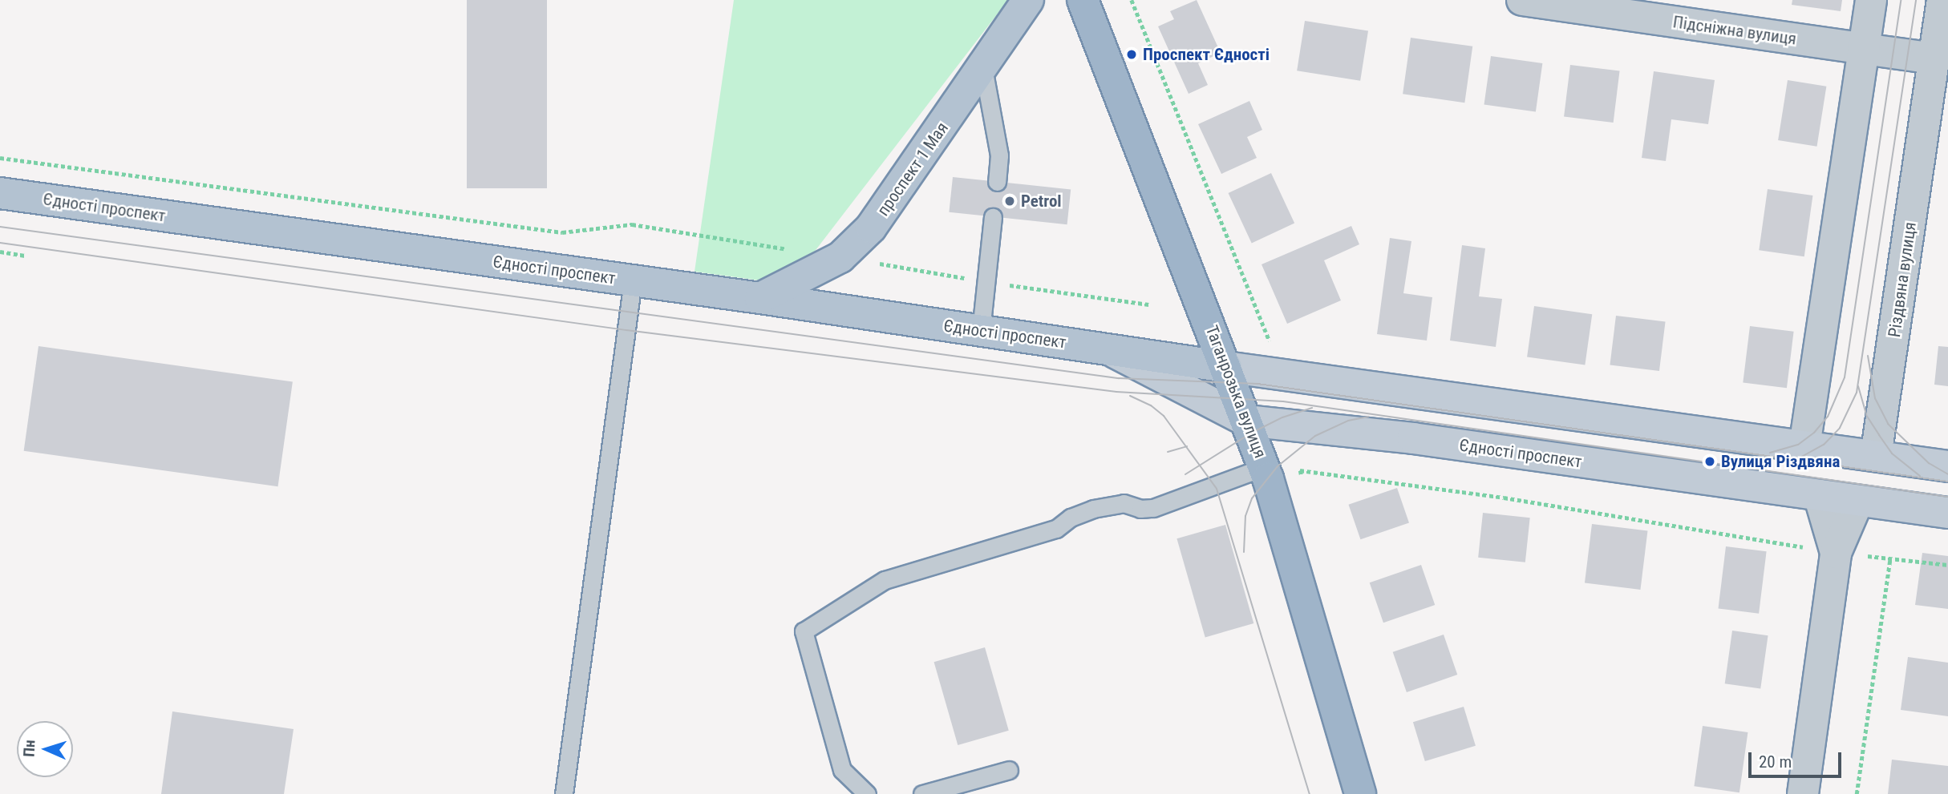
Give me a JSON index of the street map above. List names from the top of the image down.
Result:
{
  "streets": {
    "highway": ["Таганрозька вулиця"],
    "main road": ["проспект 1 Мая", "Єдності проспект", "Різдвяна вулиця"],
    "street": ["Підсніжна вулиця"]
  },
  "crossings": [
    ["Підсніжна вулиця", "Різдвяна вулиця"],
    ["проспект 1 Мая", "Єдності проспект"],
    ["Єдності проспект", "Різдвяна вулиця"],
    ["Єдності проспект", "Таганрозька вулиця"]
  ],
  "places": ["Проспект Єдності", "Petrol", "Вулиця Різдвяна"],
  "scale_bar": "20 m",
  "north": "left"
}
